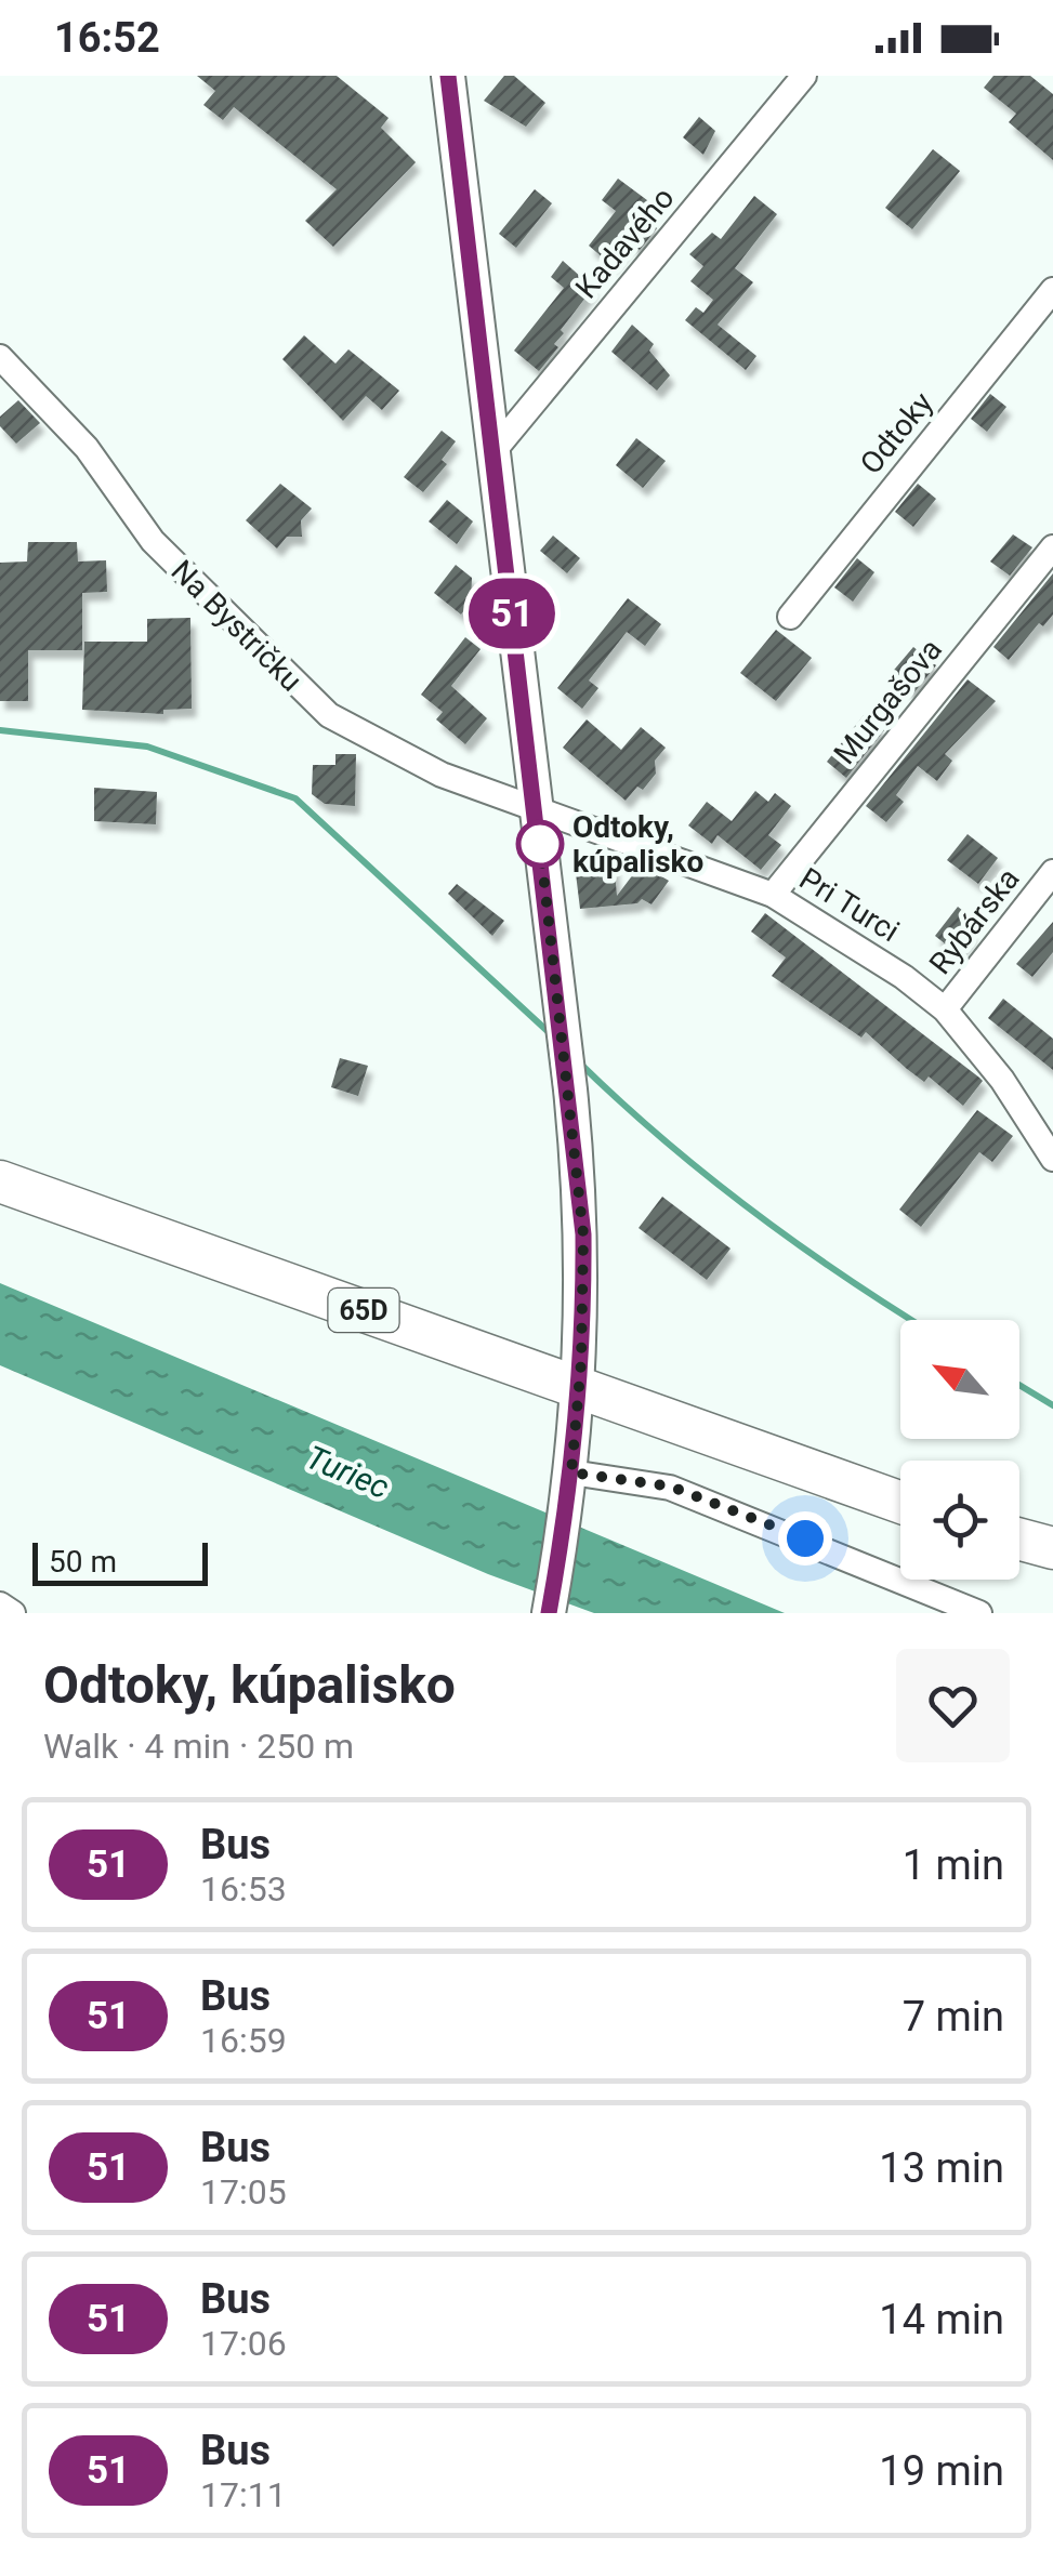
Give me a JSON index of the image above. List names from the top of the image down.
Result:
{
  "streets": {
    "main road": ["65D"],
    "street": [
      "Kadavého",
      "Odtoky",
      "Na Bystričku",
      "Murgašova",
      "Pri Turci",
      "Rybárska"
    ]
  },
  "crossings": [
    ["Na Bystričku", "Pri Turci"],
    ["Murgašova", "Pri Turci"],
    ["Pri Turci", "Rybárska"]
  ],
  "water": ["Turiec"],
  "places": ["Odtoky, kúpalisko"],
  "lines": ["bus line 51"],
  "scale_bar": "50 m",
  "north": "top left",
  "page": {
    "status": "16:52",
    "on_map": "51",
    "scale": "50 m",
    "heading": ["Odtoky, kúpalisko", "Walk · 4 min · 250 m"],
    "list": [
      {
        "mark": "51",
        "name": "Bus",
        "note": "16:53",
        "value": "1 min"
      },
      {
        "mark": "51",
        "name": "Bus",
        "note": "16:59",
        "value": "7 min"
      },
      {
        "mark": "51",
        "name": "Bus",
        "note": "17:05",
        "value": "13 min"
      },
      {
        "mark": "51",
        "name": "Bus",
        "note": "17:06",
        "value": "14 min"
      },
      {
        "mark": "51",
        "name": "Bus",
        "note": "17:11",
        "value": "19 min"
      }
    ]
  }
}
